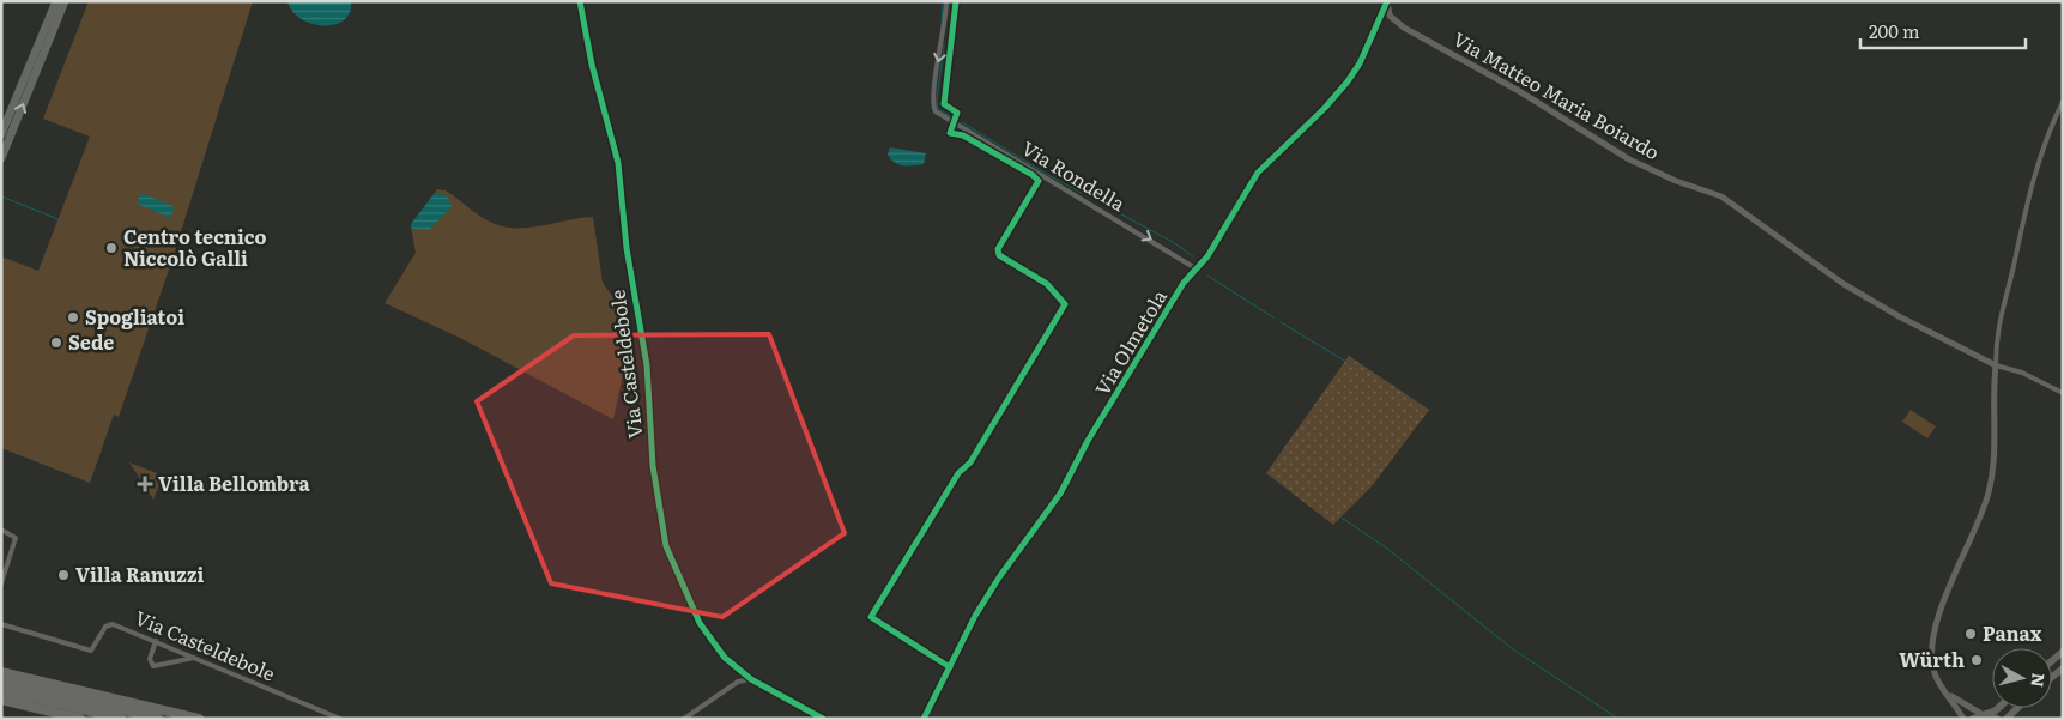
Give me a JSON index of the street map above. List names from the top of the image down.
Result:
{
  "streets": {
    "street": [
      "Via Matteo Maria Boiardo",
      "Via Rondella",
      "Via Olmetola",
      "Via Casteldebole"
    ]
  },
  "crossings": [
    ["Via Matteo Maria Boiardo", "Via Olmetola"],
    ["Via Rondella", "Via Olmetola"]
  ],
  "one_way": ["Via Rondella"],
  "places": {
    "other": [
      "Centro tecnico Niccolò Galli",
      "Spogliatoi",
      "Sede",
      "Villa Ranuzzi",
      "Panax",
      "Würth"
    ],
    "health": ["Villa Bellombra"]
  },
  "scale_bar": "200 m",
  "north": "right"
}
